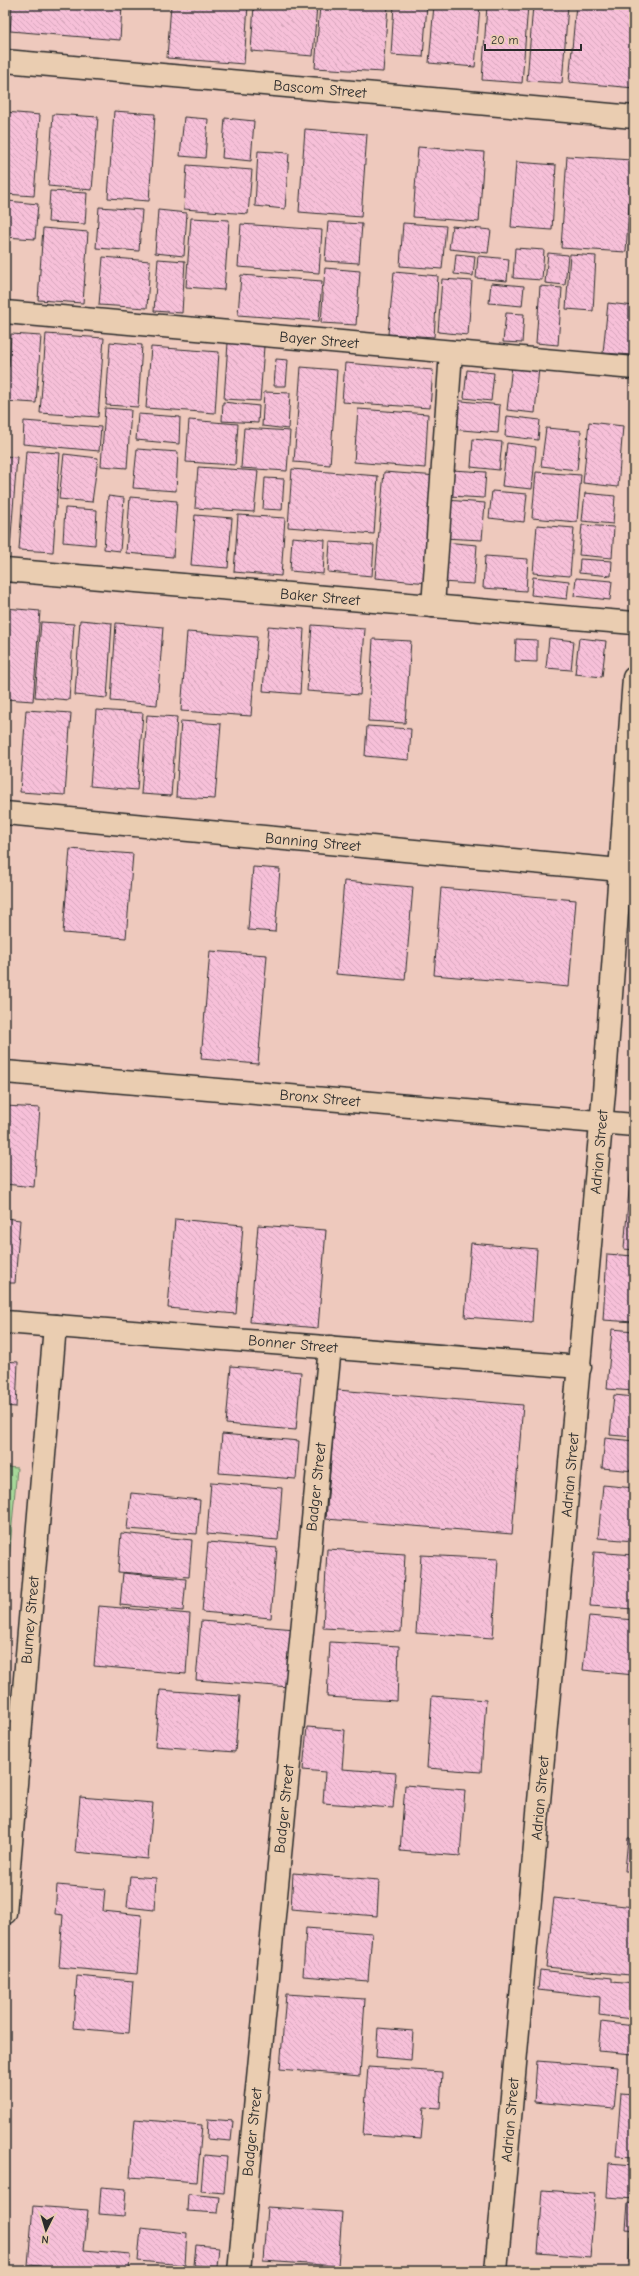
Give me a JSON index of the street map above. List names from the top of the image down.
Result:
{
  "streets": {
    "street": [
      "Bascom Street",
      "Bayer Street",
      "Baker Street",
      "Banning Street",
      "Bronx Street",
      "Adrian Street",
      "Bonner Street",
      "Badger Street",
      "Burney Street"
    ]
  },
  "crossings": [
    ["Banning Street", "Adrian Street"],
    ["Bronx Street", "Adrian Street"],
    ["Adrian Street", "Bonner Street"],
    ["Bonner Street", "Badger Street"],
    ["Bonner Street", "Burney Street"]
  ],
  "scale_bar": "20 m",
  "north": "bottom"
}
